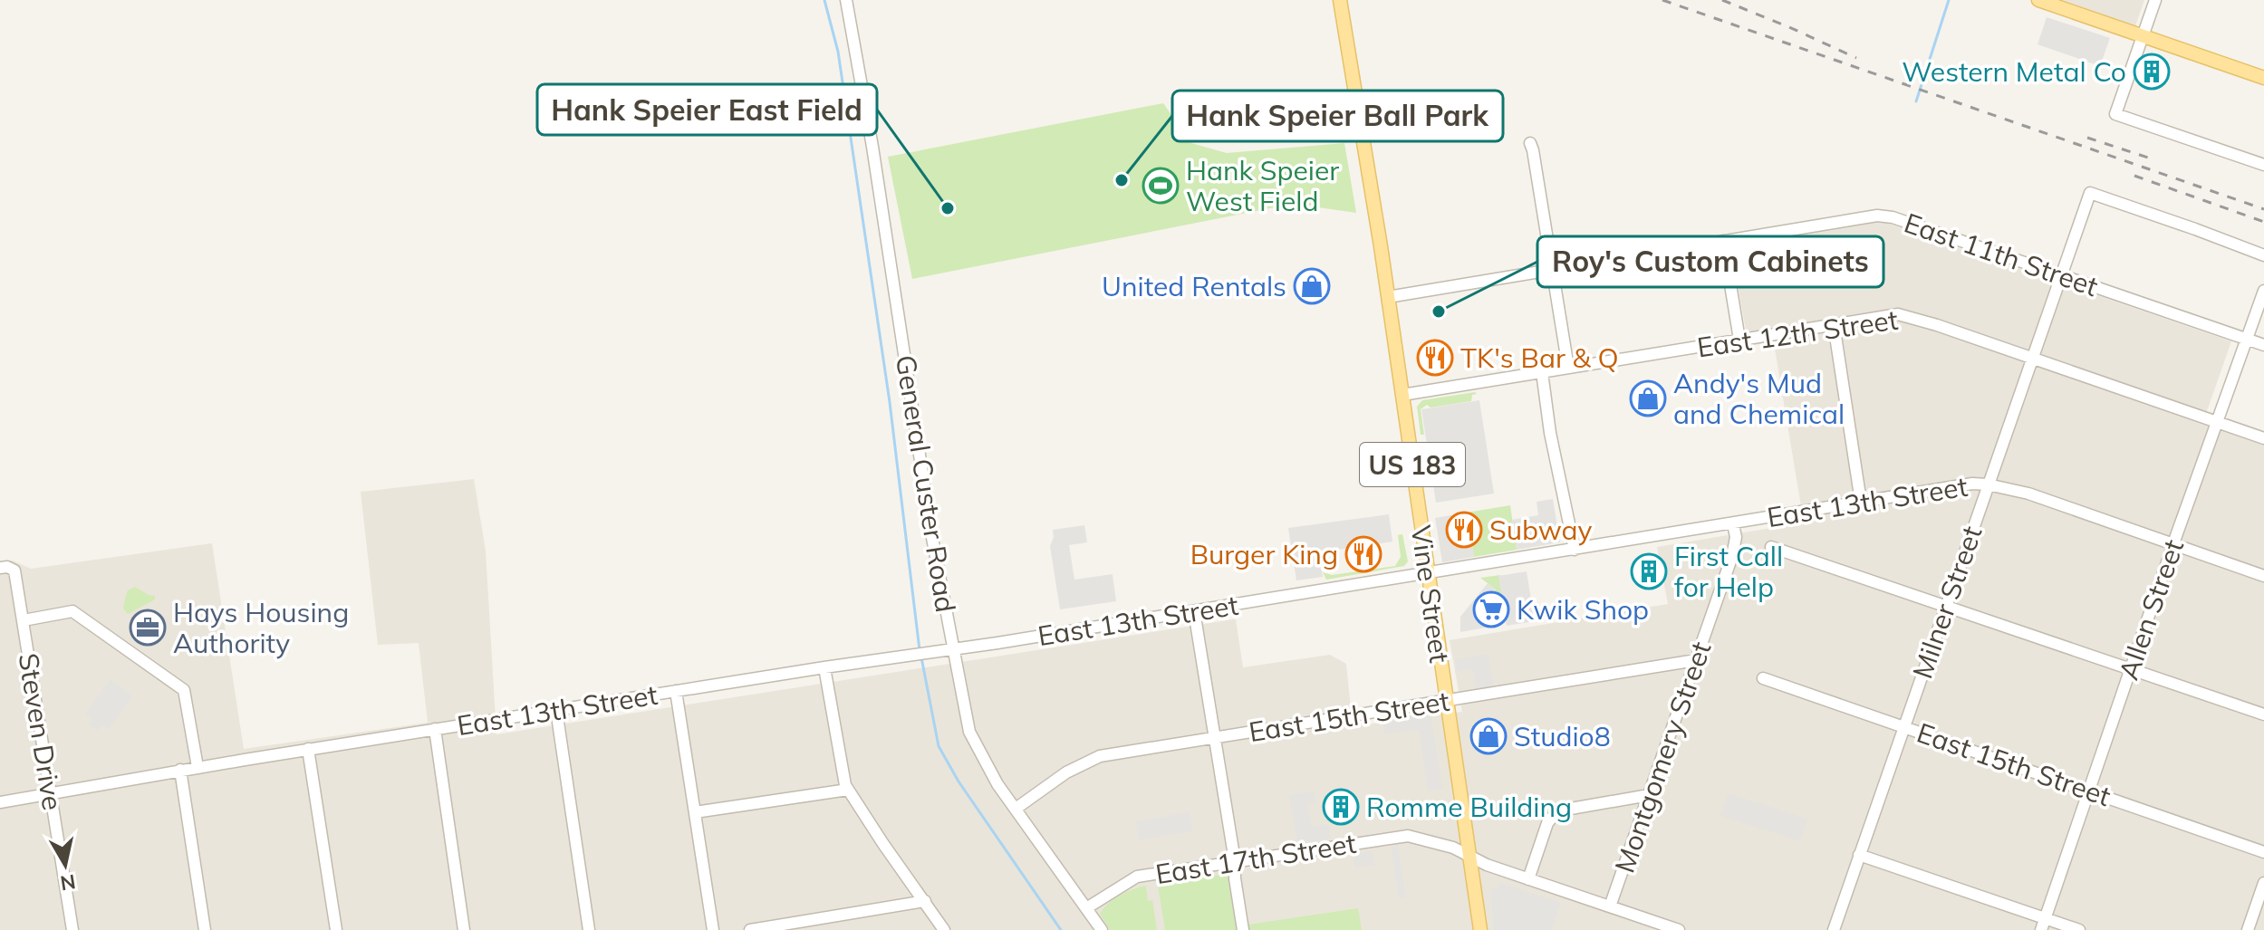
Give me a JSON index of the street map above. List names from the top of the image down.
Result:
{
  "streets": {
    "main road": ["US 183", "Vine Street"],
    "street": [
      "East 11th Street",
      "East 12th Street",
      "General Custer Road",
      "East 13th Street",
      "Milner Street",
      "Allen Street",
      "East 15th Street",
      "Steven Drive",
      "Montgomery Street",
      "East 17th Street"
    ]
  },
  "crossings": [
    ["East 11th Street", "Vine Street"],
    ["East 11th Street", "Milner Street"],
    ["East 11th Street", "Allen Street"],
    ["East 12th Street", "Vine Street"],
    ["East 12th Street", "Milner Street"],
    ["East 12th Street", "Allen Street"],
    ["General Custer Road", "East 13th Street"],
    ["General Custer Road", "East 15th Street"],
    ["General Custer Road", "East 17th Street"],
    ["East 13th Street", "Vine Street"],
    ["East 13th Street", "Milner Street"],
    ["East 13th Street", "Allen Street"],
    ["East 13th Street", "Steven Drive"],
    ["East 13th Street", "Montgomery Street"],
    ["Vine Street", "East 15th Street"],
    ["Vine Street", "East 17th Street"],
    ["Milner Street", "East 15th Street"],
    ["Allen Street", "East 15th Street"],
    ["East 15th Street", "Montgomery Street"],
    ["Montgomery Street", "East 17th Street"]
  ],
  "places": {
    "building": ["Western Metal Co", "First Call for Help", "Romme Building"],
    "other": ["Hank Speier Ball Park", "Hank Speier East Field", "Roy's Custom Cabinets"],
    "sports": ["Hank Speier West Field"],
    "shop": ["United Rentals", "Andy's Mud and Chemical", "Studio8"],
    "restaurant": ["TK's Bar & Q", "Subway", "Burger King"],
    "supermarket": ["Kwik Shop"],
    "office": ["Hays Housing Authority"]
  },
  "north": "bottom"
}
